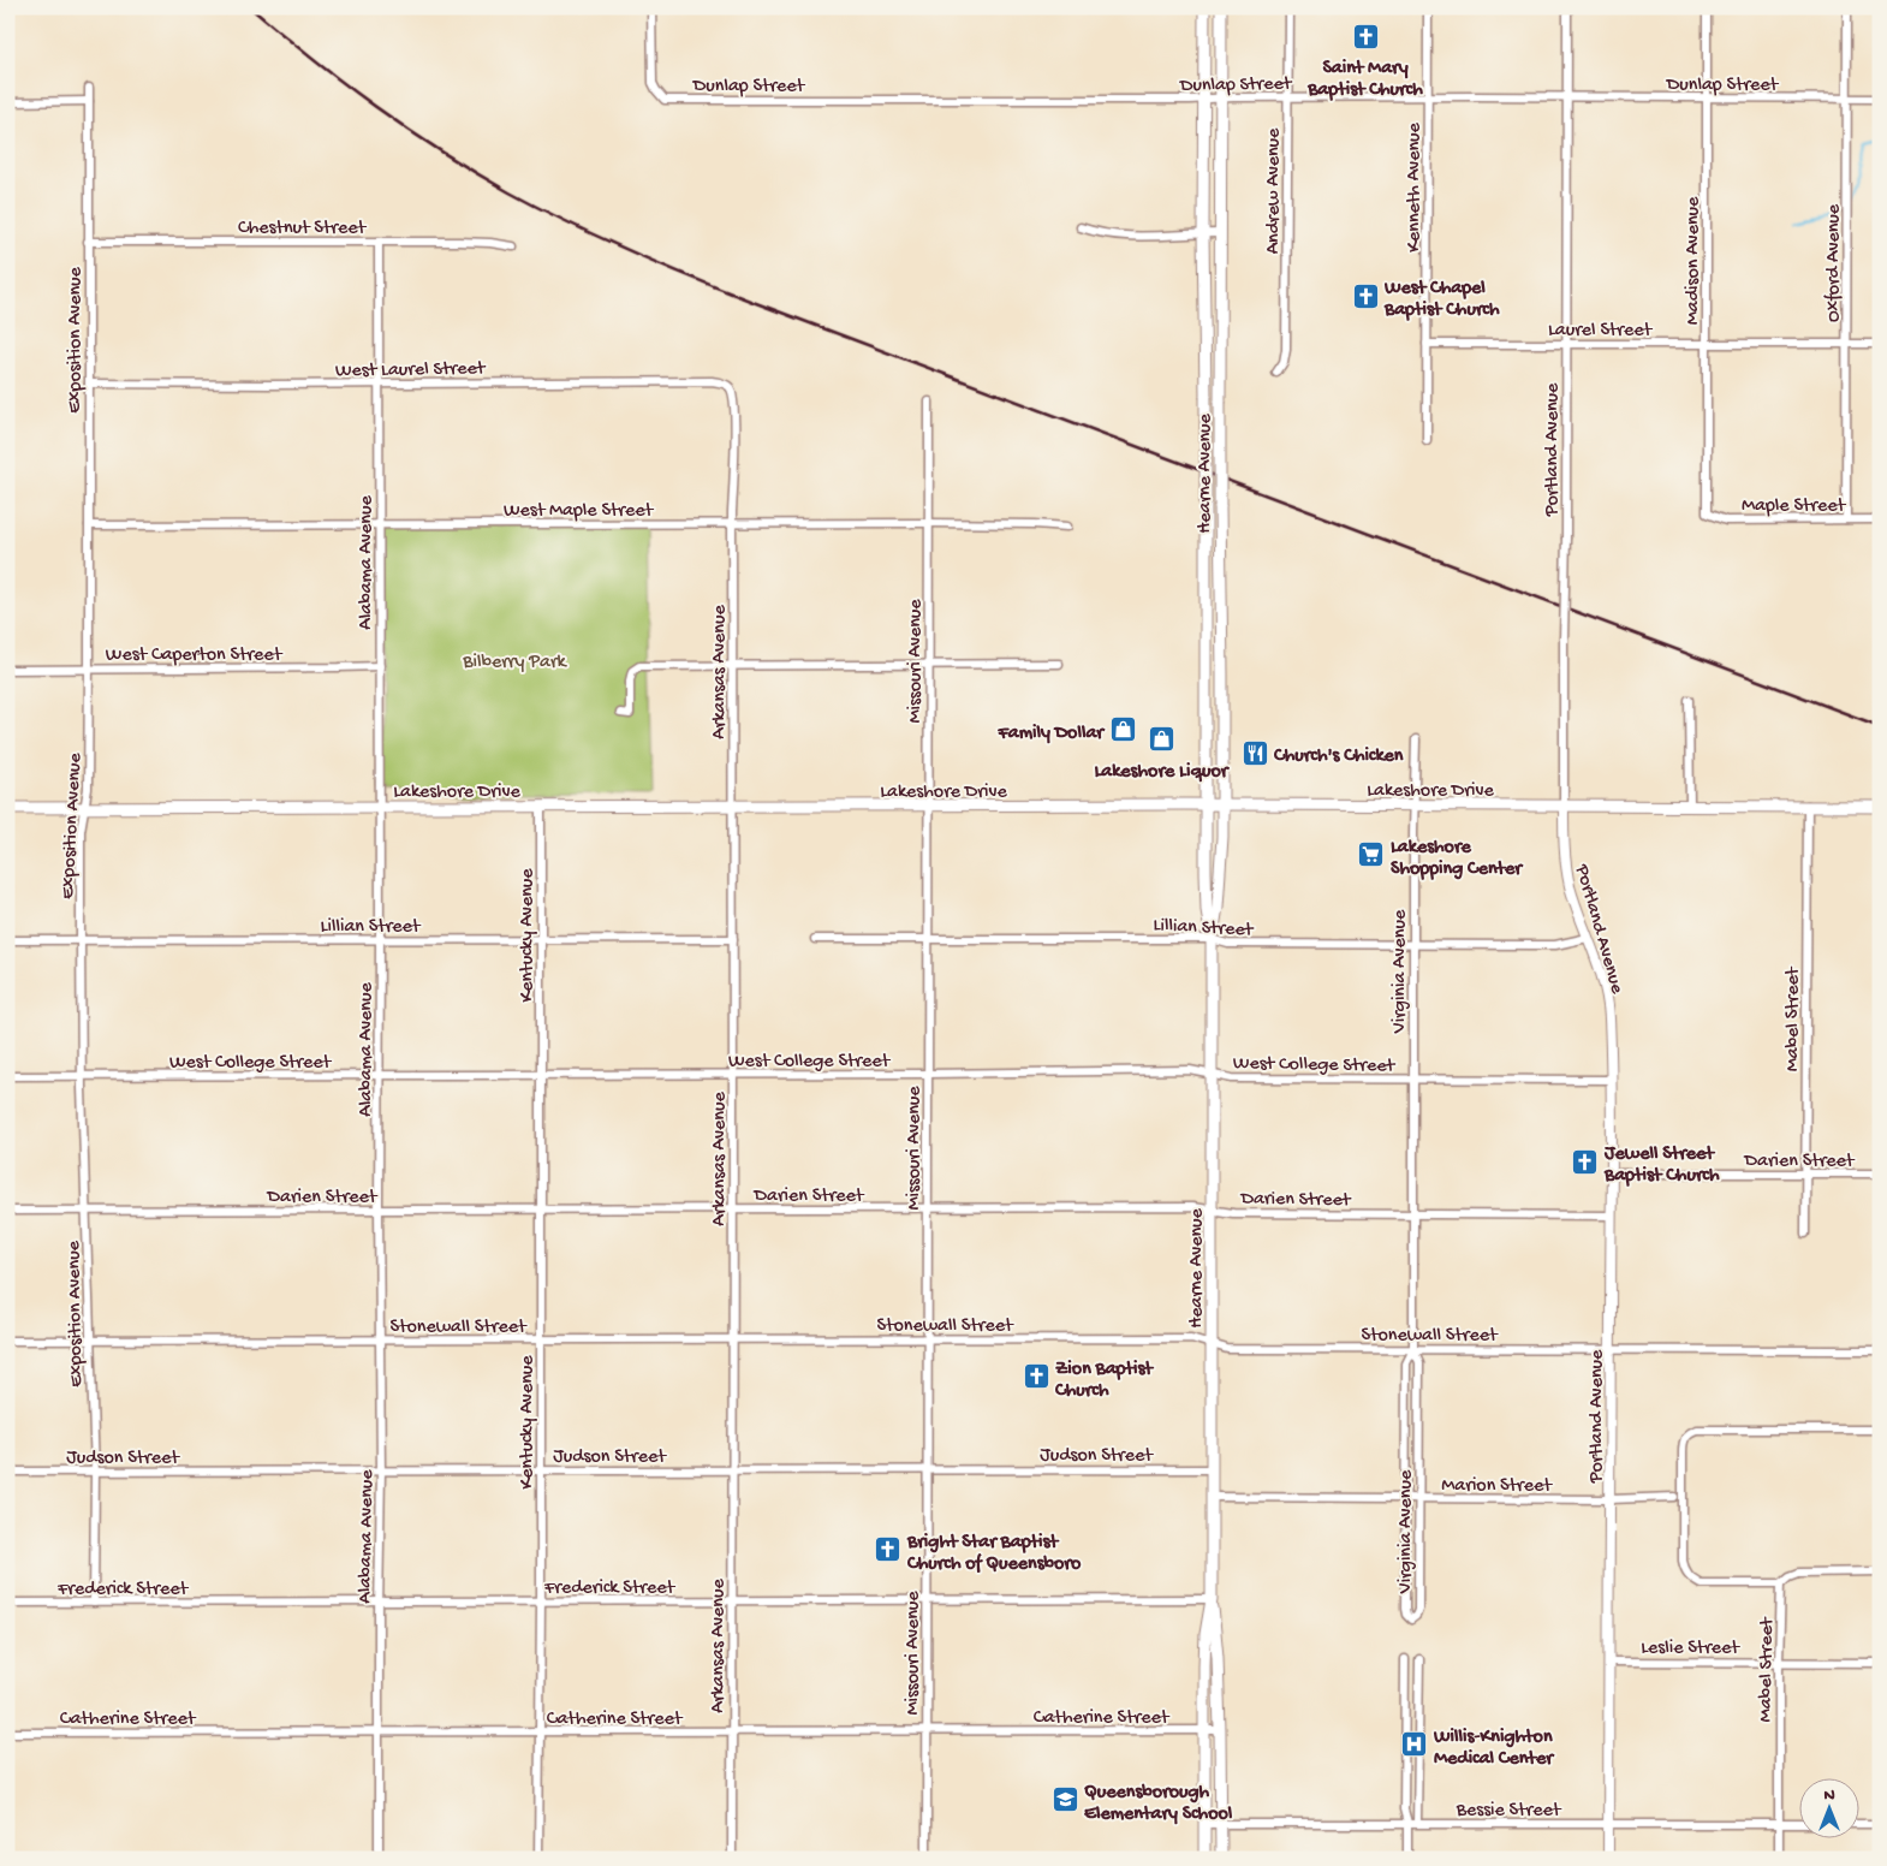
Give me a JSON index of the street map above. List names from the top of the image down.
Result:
{
  "streets": {
    "main road": ["Hearne Avenue", "Lakeshore Drive"],
    "street": [
      "Dunlap Street",
      "Kenneth Avenue",
      "Andrew Avenue",
      "Chestnut Street",
      "Madison Avenue",
      "Oxford Avenue",
      "Laurel Street",
      "Exposition Avenue",
      "West Laurel Street",
      "Portland Avenue",
      "Maple Street",
      "West Maple Street",
      "Alabama Avenue",
      "West Caperton Street",
      "Missouri Avenue",
      "Arkansas Avenue",
      "Lillian Street",
      "Kentucky Avenue",
      "Virginia Avenue",
      "Mabel Street",
      "West College Street",
      "Darien Street",
      "Stonewall Street",
      "Judson Street",
      "Marion Street",
      "Frederick Street",
      "Leslie Street",
      "Catherine Street",
      "Bessie Street"
    ]
  },
  "crossings": [
    ["Dunlap Street", "Kenneth Avenue"],
    ["Dunlap Street", "Andrew Avenue"],
    ["Dunlap Street", "Madison Avenue"],
    ["Dunlap Street", "Oxford Avenue"],
    ["Dunlap Street", "Portland Avenue"],
    ["Dunlap Street", "Hearne Avenue"],
    ["Kenneth Avenue", "Laurel Street"],
    ["Chestnut Street", "Exposition Avenue"],
    ["Chestnut Street", "Alabama Avenue"],
    ["Madison Avenue", "Laurel Street"],
    ["Madison Avenue", "Maple Street"],
    ["Oxford Avenue", "Laurel Street"],
    ["Oxford Avenue", "Maple Street"],
    ["Laurel Street", "Portland Avenue"],
    ["Exposition Avenue", "West Laurel Street"],
    ["Exposition Avenue", "West Maple Street"],
    ["Exposition Avenue", "West Caperton Street"],
    ["Exposition Avenue", "Lakeshore Drive"],
    ["Exposition Avenue", "Lillian Street"],
    ["Exposition Avenue", "West College Street"],
    ["Exposition Avenue", "Darien Street"],
    ["Exposition Avenue", "Stonewall Street"],
    ["Exposition Avenue", "Judson Street"],
    ["Exposition Avenue", "Frederick Street"],
    ["West Laurel Street", "Alabama Avenue"],
    ["West Laurel Street", "Arkansas Avenue"],
    ["Portland Avenue", "Lakeshore Drive"],
    ["Portland Avenue", "Lillian Street"],
    ["Portland Avenue", "West College Street"],
    ["Portland Avenue", "Darien Street"],
    ["Portland Avenue", "Stonewall Street"],
    ["Portland Avenue", "Marion Street"],
    ["Portland Avenue", "Leslie Street"],
    ["Portland Avenue", "Bessie Street"],
    ["Hearne Avenue", "Lakeshore Drive"],
    ["Hearne Avenue", "Lillian Street"],
    ["Hearne Avenue", "West College Street"],
    ["Hearne Avenue", "Darien Street"],
    ["Hearne Avenue", "Stonewall Street"],
    ["Hearne Avenue", "Judson Street"],
    ["Hearne Avenue", "Marion Street"],
    ["Hearne Avenue", "Frederick Street"],
    ["Hearne Avenue", "Catherine Street"],
    ["Hearne Avenue", "Bessie Street"],
    ["West Maple Street", "Alabama Avenue"],
    ["West Maple Street", "Missouri Avenue"],
    ["West Maple Street", "Arkansas Avenue"],
    ["Alabama Avenue", "West Caperton Street"],
    ["Alabama Avenue", "Lakeshore Drive"],
    ["Alabama Avenue", "Lillian Street"],
    ["Alabama Avenue", "West College Street"],
    ["Alabama Avenue", "Darien Street"],
    ["Alabama Avenue", "Stonewall Street"],
    ["Alabama Avenue", "Judson Street"],
    ["Alabama Avenue", "Frederick Street"],
    ["Alabama Avenue", "Catherine Street"],
    ["Missouri Avenue", "Lakeshore Drive"],
    ["Missouri Avenue", "Lillian Street"],
    ["Missouri Avenue", "West College Street"],
    ["Missouri Avenue", "Darien Street"],
    ["Missouri Avenue", "Stonewall Street"],
    ["Missouri Avenue", "Judson Street"],
    ["Missouri Avenue", "Frederick Street"],
    ["Missouri Avenue", "Catherine Street"],
    ["Arkansas Avenue", "Lakeshore Drive"],
    ["Arkansas Avenue", "Lillian Street"],
    ["Arkansas Avenue", "West College Street"],
    ["Arkansas Avenue", "Darien Street"],
    ["Arkansas Avenue", "Stonewall Street"],
    ["Arkansas Avenue", "Judson Street"],
    ["Arkansas Avenue", "Frederick Street"],
    ["Arkansas Avenue", "Catherine Street"],
    ["Lakeshore Drive", "Kentucky Avenue"],
    ["Lakeshore Drive", "Virginia Avenue"],
    ["Lakeshore Drive", "Mabel Street"],
    ["Lillian Street", "Kentucky Avenue"],
    ["Lillian Street", "Virginia Avenue"],
    ["Kentucky Avenue", "West College Street"],
    ["Kentucky Avenue", "Darien Street"],
    ["Kentucky Avenue", "Stonewall Street"],
    ["Kentucky Avenue", "Judson Street"],
    ["Kentucky Avenue", "Frederick Street"],
    ["Kentucky Avenue", "Catherine Street"],
    ["Virginia Avenue", "West College Street"],
    ["Virginia Avenue", "Darien Street"],
    ["Virginia Avenue", "Stonewall Street"],
    ["Virginia Avenue", "Marion Street"],
    ["Mabel Street", "Darien Street"],
    ["Mabel Street", "Leslie Street"],
    ["Mabel Street", "Bessie Street"]
  ],
  "parks": ["Bilberry Park"],
  "places": {
    "church": [
      "Saint Mary Baptist Church",
      "West Chapel Baptist Church",
      "Jewell Street Baptist Church",
      "Zion Baptist Church",
      "Bright Star Baptist Church of Queensboro"
    ],
    "shop": ["Family Dollar", "Lakeshore Liquor"],
    "restaurant": ["Church's Chicken"],
    "supermarket": ["Lakeshore Shopping Center"],
    "hospital": ["Willis-Knighton Medical Center"],
    "school or university": ["Queensborough Elementary School"]
  },
  "north": "top"
}
